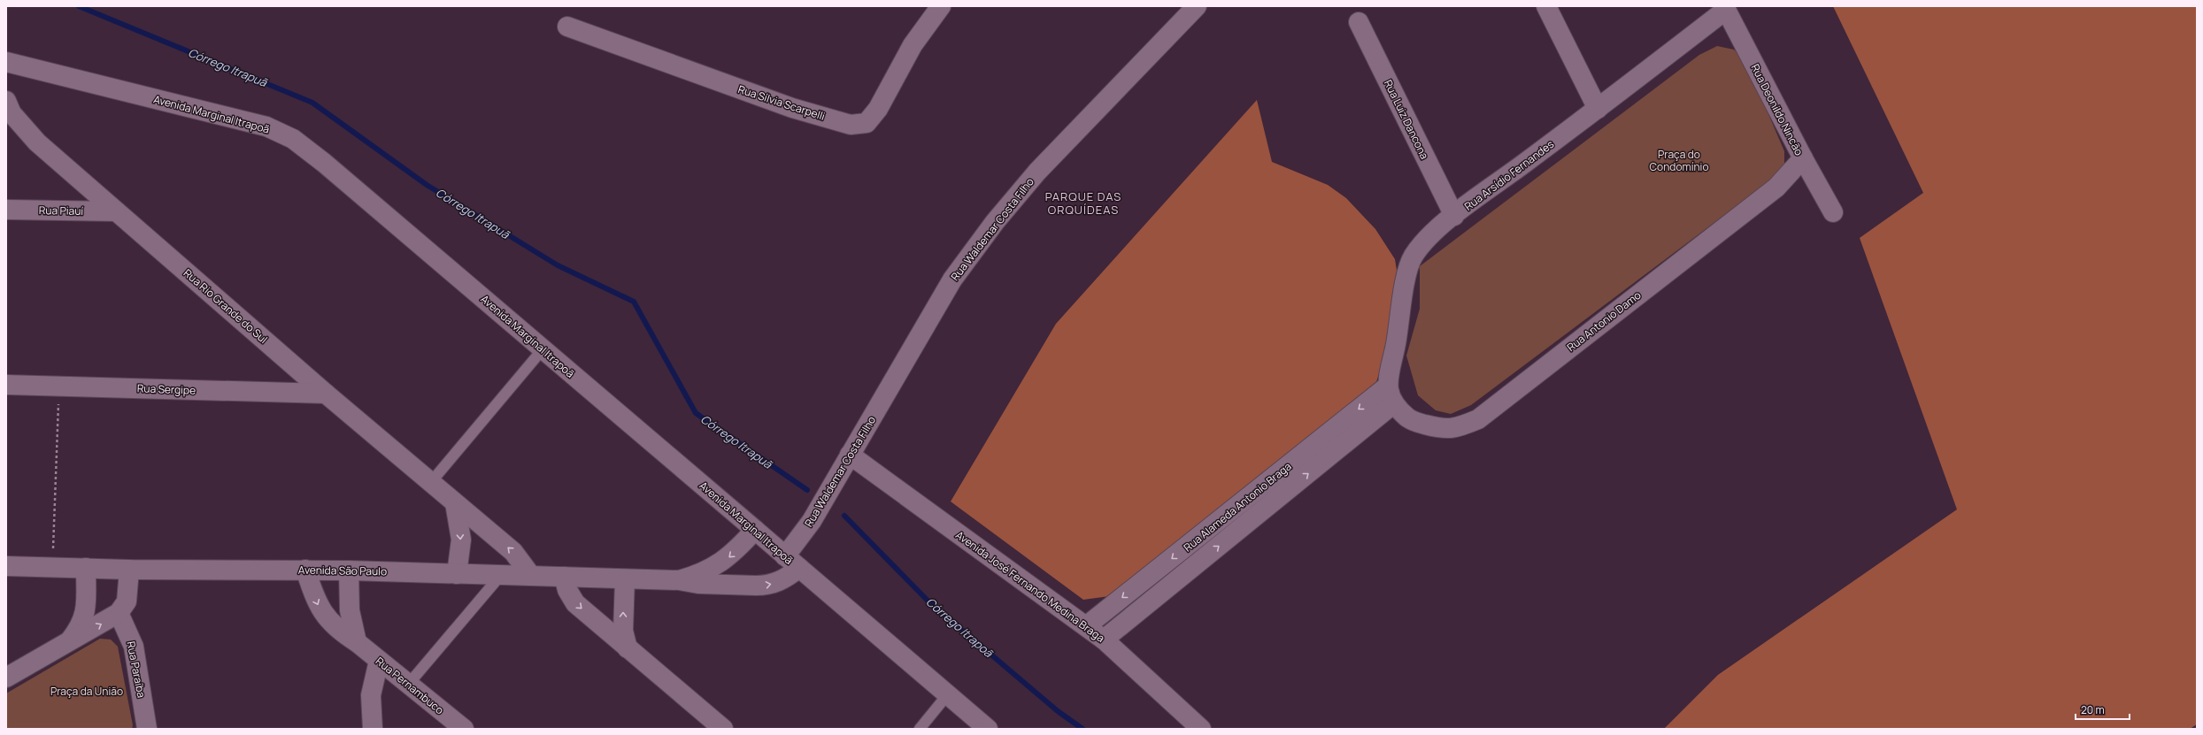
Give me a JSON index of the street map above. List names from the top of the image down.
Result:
{
  "streets": {
    "street": [
      "Rua Sílvia Scarpelli",
      "Rua Deonildo Nincão",
      "Avenida Marginal Itrapoã",
      "Rua Luiz Dancona",
      "Rua Arsídio Fernandes",
      "Rua Piauí",
      "Rua Waldemar Costa Filho",
      "Rua Rio Grande do Sul",
      "Rua Antonio Damo",
      "Rua Sergipe",
      "Rua Alameda Antonio Braga",
      "Avenida São Paulo",
      "Avenida José Fernando Medina Braga",
      "Rua Paraíba",
      "Rua Pernambuco"
    ]
  },
  "crossings": [
    ["Rua Deonildo Nincão", "Rua Arsídio Fernandes"],
    ["Rua Deonildo Nincão", "Rua Antonio Damo"],
    ["Avenida Marginal Itrapoã", "Rua Waldemar Costa Filho"],
    ["Avenida Marginal Itrapoã", "Avenida São Paulo"],
    ["Rua Luiz Dancona", "Rua Arsídio Fernandes"],
    ["Rua Arsídio Fernandes", "Rua Antonio Damo"],
    ["Rua Arsídio Fernandes", "Rua Alameda Antonio Braga"],
    ["Rua Piauí", "Rua Rio Grande do Sul"],
    ["Rua Waldemar Costa Filho", "Avenida São Paulo"],
    ["Rua Waldemar Costa Filho", "Avenida José Fernando Medina Braga"],
    ["Rua Rio Grande do Sul", "Rua Sergipe"],
    ["Rua Rio Grande do Sul", "Avenida São Paulo"],
    ["Rua Antonio Damo", "Rua Alameda Antonio Braga"],
    ["Rua Alameda Antonio Braga", "Avenida José Fernando Medina Braga"],
    ["Avenida São Paulo", "Rua Pernambuco"]
  ],
  "one_way": ["Rua Pernambuco"],
  "districts": ["PARQUE DAS ORQUÍDEAS"],
  "water": ["Córrego Itrapuã", "Córrego Itrapoã"],
  "parks": ["Praça do Condomínio", "Praça da União"],
  "scale_bar": "20 m"
}
